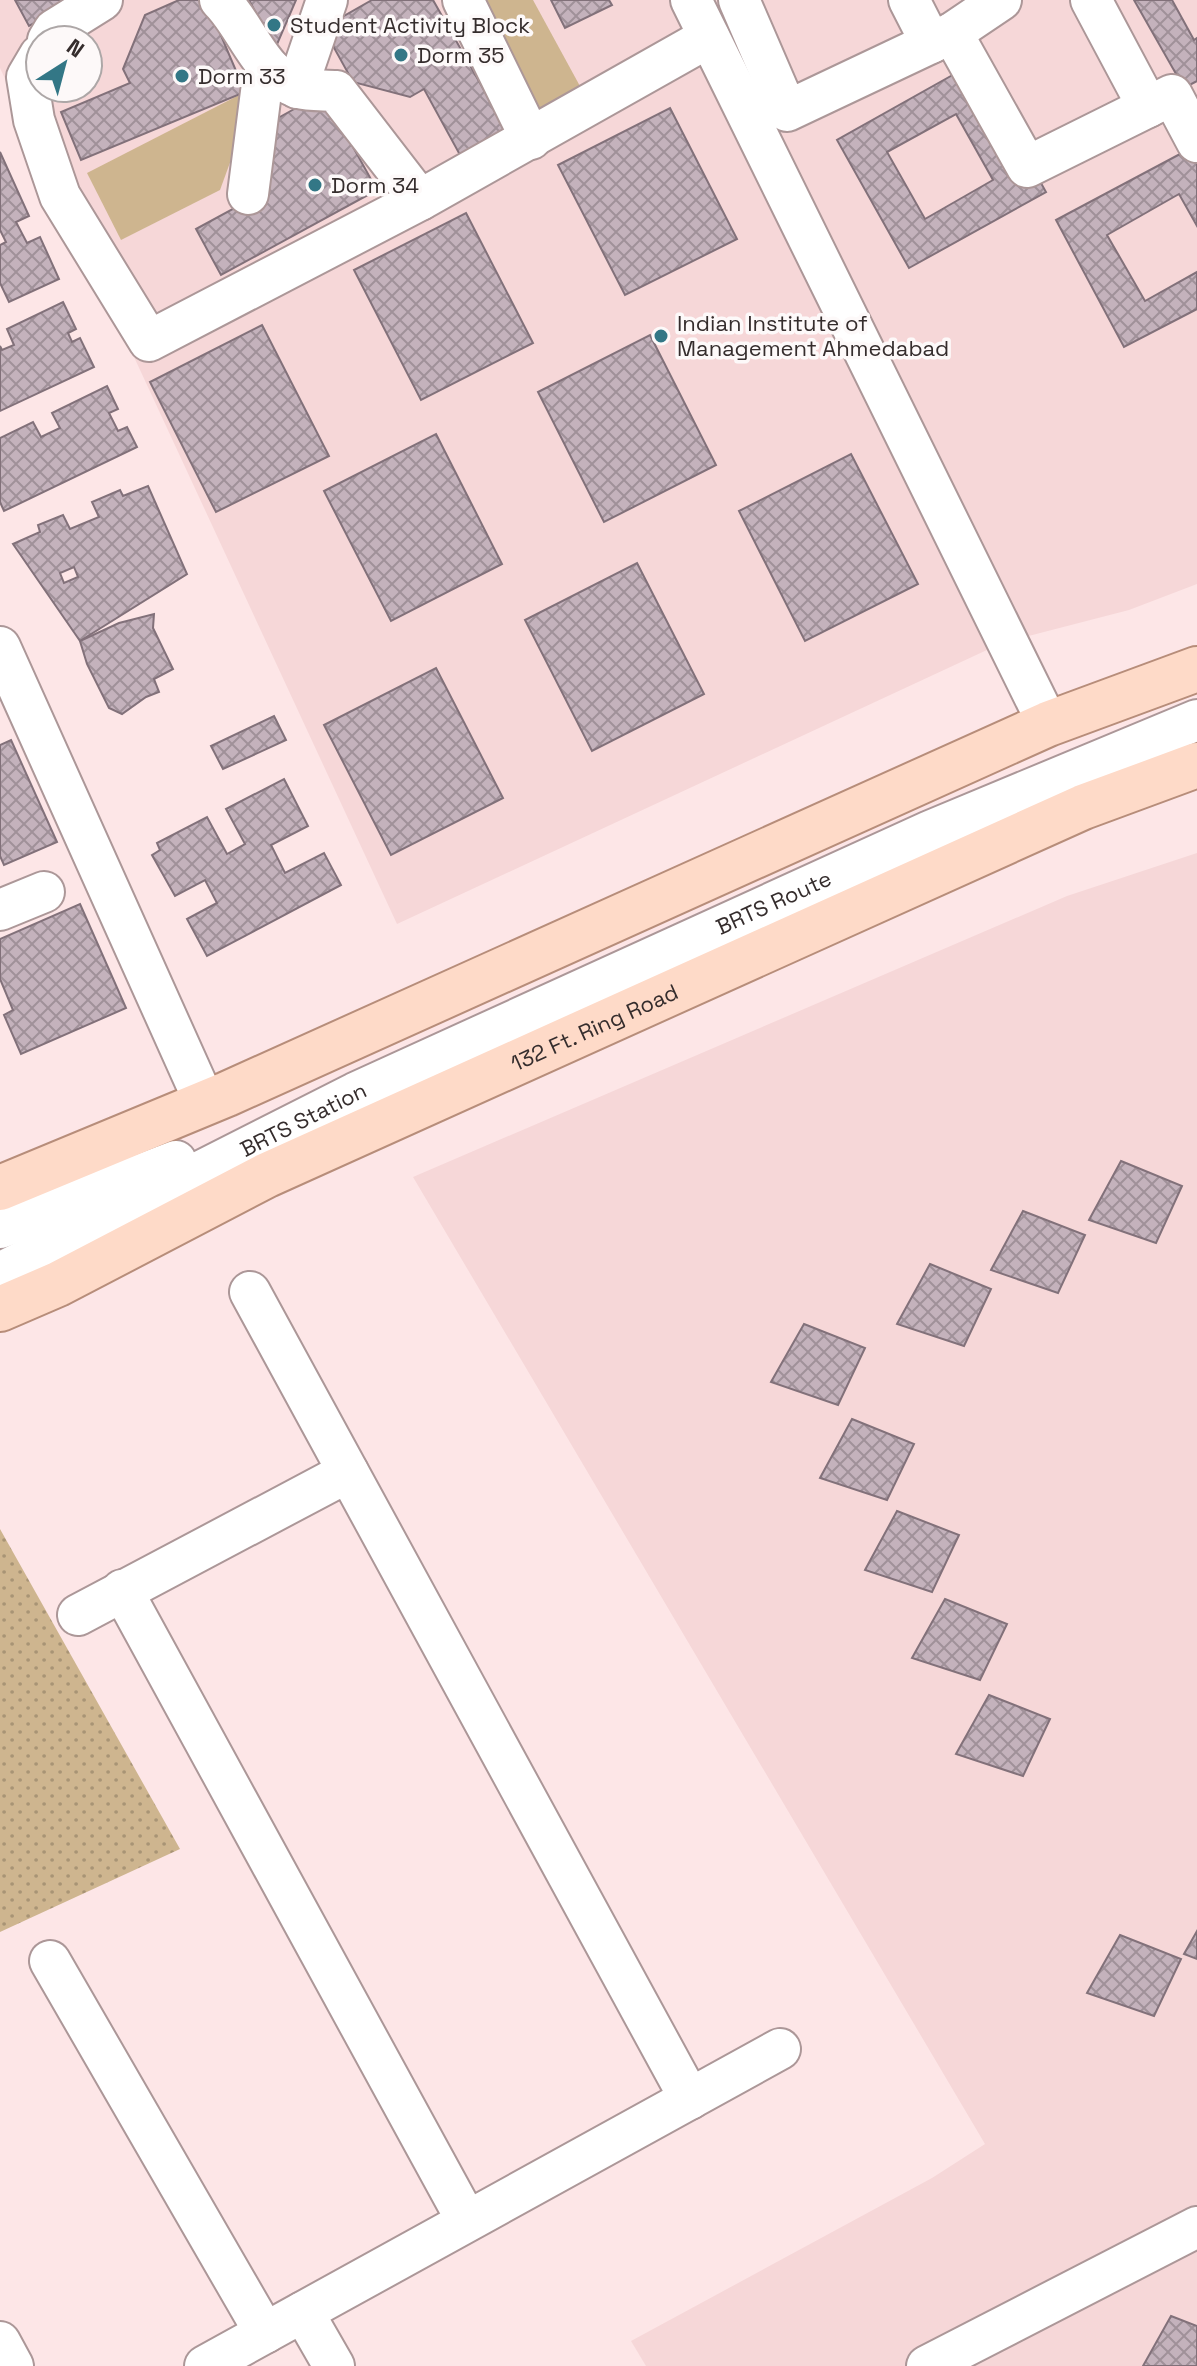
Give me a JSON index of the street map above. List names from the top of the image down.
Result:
{
  "streets": {
    "main road": ["132 Ft. Ring Road"],
    "street": ["BRTS Route", "BRTS Station"]
  },
  "crossings": [
    ["BRTS Route", "BRTS Station"]
  ],
  "places": [
    "Student Activity Block",
    "Dorm 35",
    "Dorm 33",
    "Dorm 34",
    "Indian Institute of Management Ahmedabad"
  ],
  "north": "top right"
}
